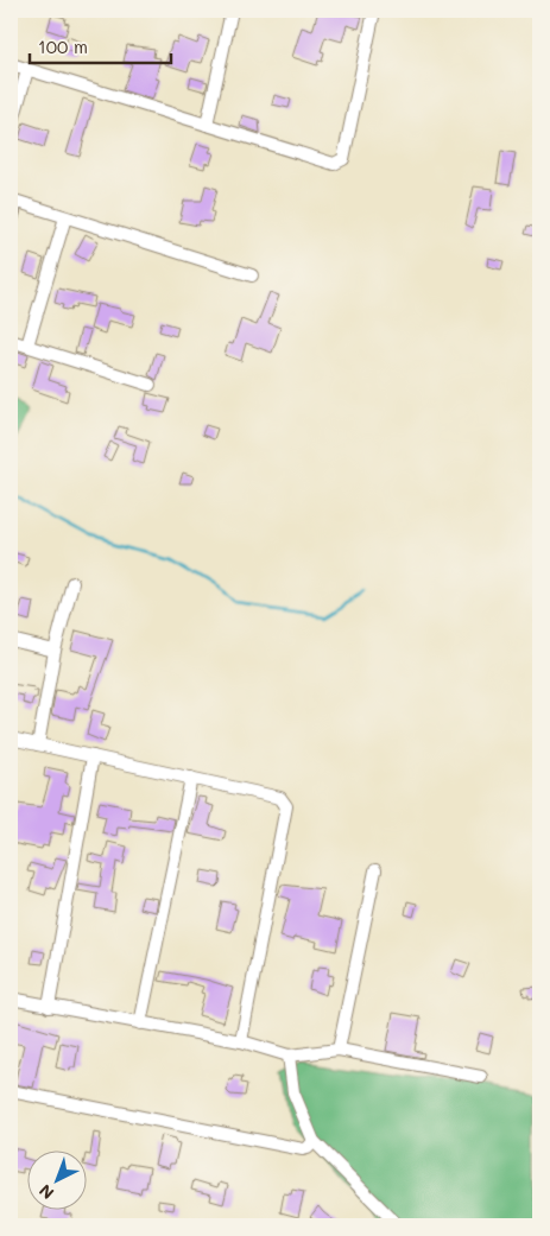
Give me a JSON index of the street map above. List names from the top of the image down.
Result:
{
  "scale_bar": "100 m",
  "north": "bottom left"
}
